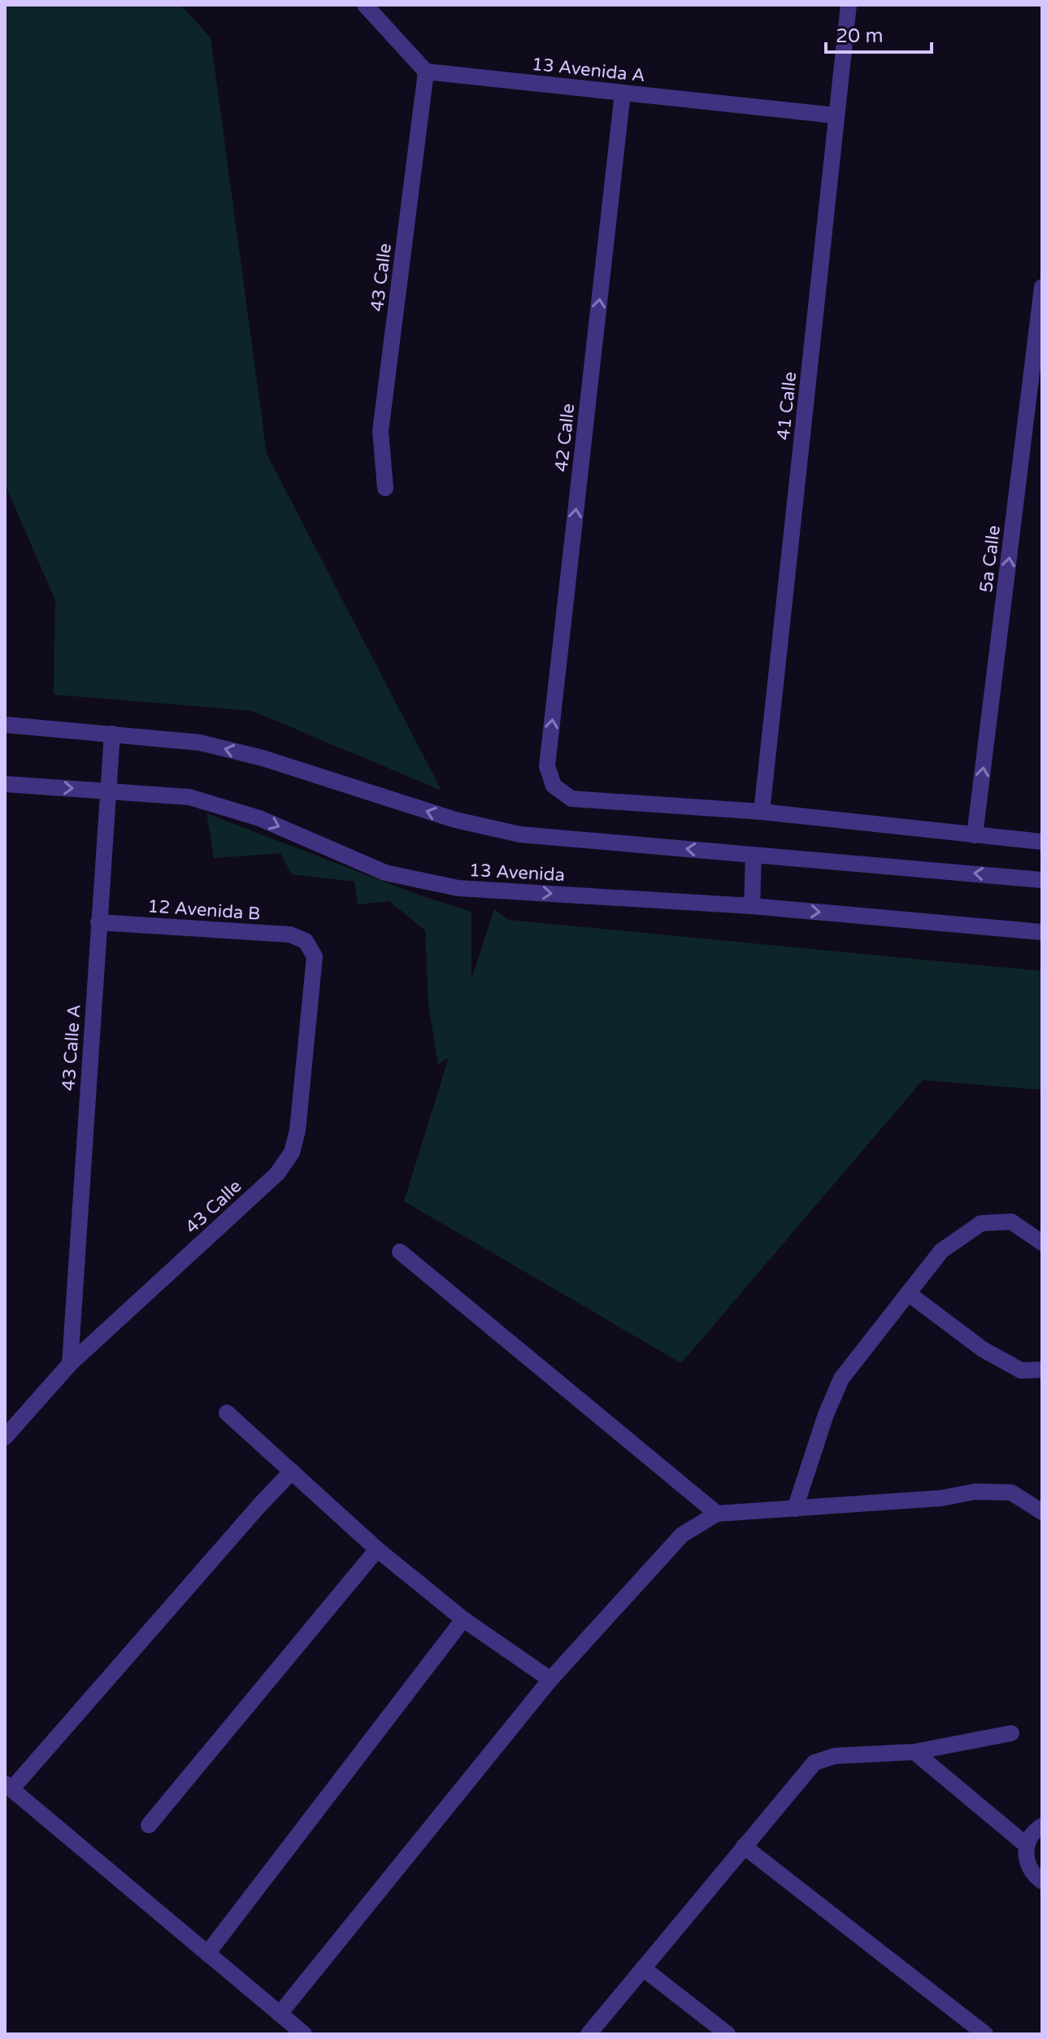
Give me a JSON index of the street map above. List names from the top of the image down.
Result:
{
  "streets": {
    "street": [
      "13 Avenida A",
      "43 Calle",
      "41 Calle",
      "42 Calle",
      "5a Calle",
      "13 Avenida",
      "12 Avenida B",
      "43 Calle A"
    ]
  },
  "crossings": [
    ["13 Avenida A", "43 Calle"],
    ["13 Avenida A", "41 Calle"],
    ["13 Avenida A", "42 Calle"],
    ["43 Calle", "12 Avenida B"],
    ["43 Calle", "43 Calle A"],
    ["41 Calle", "42 Calle"],
    ["13 Avenida", "43 Calle A"],
    ["12 Avenida B", "43 Calle A"]
  ],
  "one_way": ["42 Calle", "5a Calle"],
  "scale_bar": "20 m"
}
